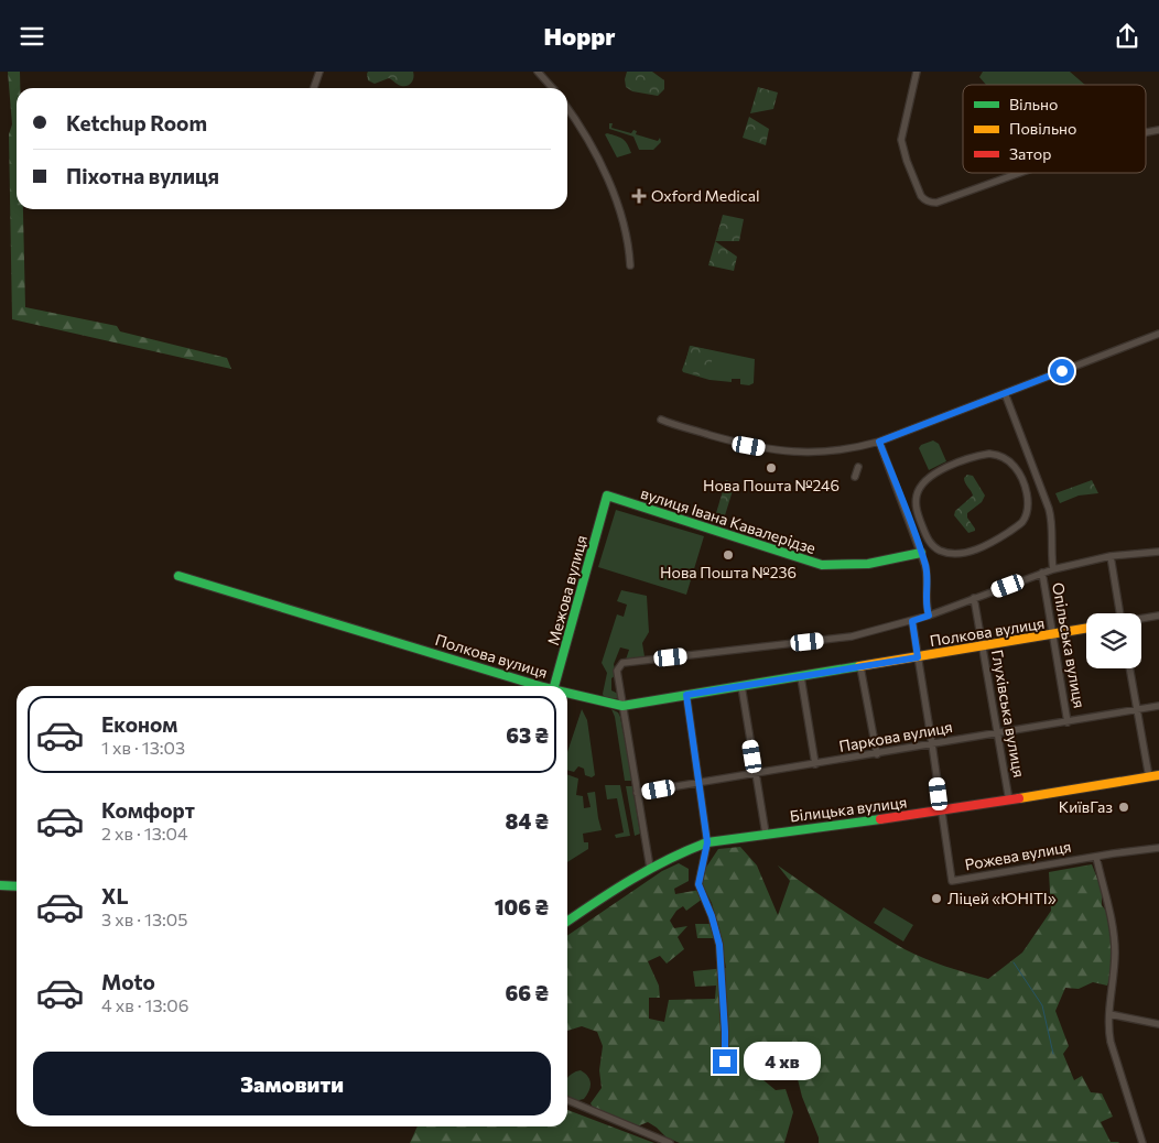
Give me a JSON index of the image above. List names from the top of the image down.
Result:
{
  "streets": {
    "street": [
      "вулиця Івана Кавалерідзе",
      "Межова вулиця",
      "Полкова вулиця",
      "Опільська вулиця",
      "Глухівська вулиця",
      "Паркова вулиця",
      "Білицька вулиця",
      "Рожева вулиця"
    ]
  },
  "crossings": [
    ["вулиця Івана Кавалерідзе", "Межова вулиця"],
    ["Полкова вулиця", "Опільська вулиця"],
    ["Полкова вулиця", "Глухівська вулиця"],
    ["Опільська вулиця", "Паркова вулиця"],
    ["Глухівська вулиця", "Паркова вулиця"],
    ["Глухівська вулиця", "Білицька вулиця"],
    ["Білицька вулиця", "Рожева вулиця"]
  ],
  "places": {
    "health": ["Oxford Medical"],
    "other": [
      "Нова Пошта №246",
      "Нова Пошта №236",
      "КиївГаз",
      "Ліцей «ЮНІТІ»"
    ]
  },
  "legend": ["Вільно", "Повільно", "Затор"],
  "page": {
    "header": "Hoppr",
    "banner": ["Ketchup Room", "Піхотна вулиця"],
    "list": [
      {
        "name": "Економ",
        "note": "1 хв · 13:03",
        "value": "63 ₴"
      },
      {
        "name": "Комфорт",
        "note": "2 хв · 13:04",
        "value": "84 ₴"
      },
      {
        "name": "XL",
        "note": "3 хв · 13:05",
        "value": "106 ₴"
      },
      {
        "name": "Moto",
        "note": "4 хв · 13:06",
        "value": "66 ₴"
      }
    ],
    "buttons": "Замовити",
    "bubble": "4 хв"
  }
}
